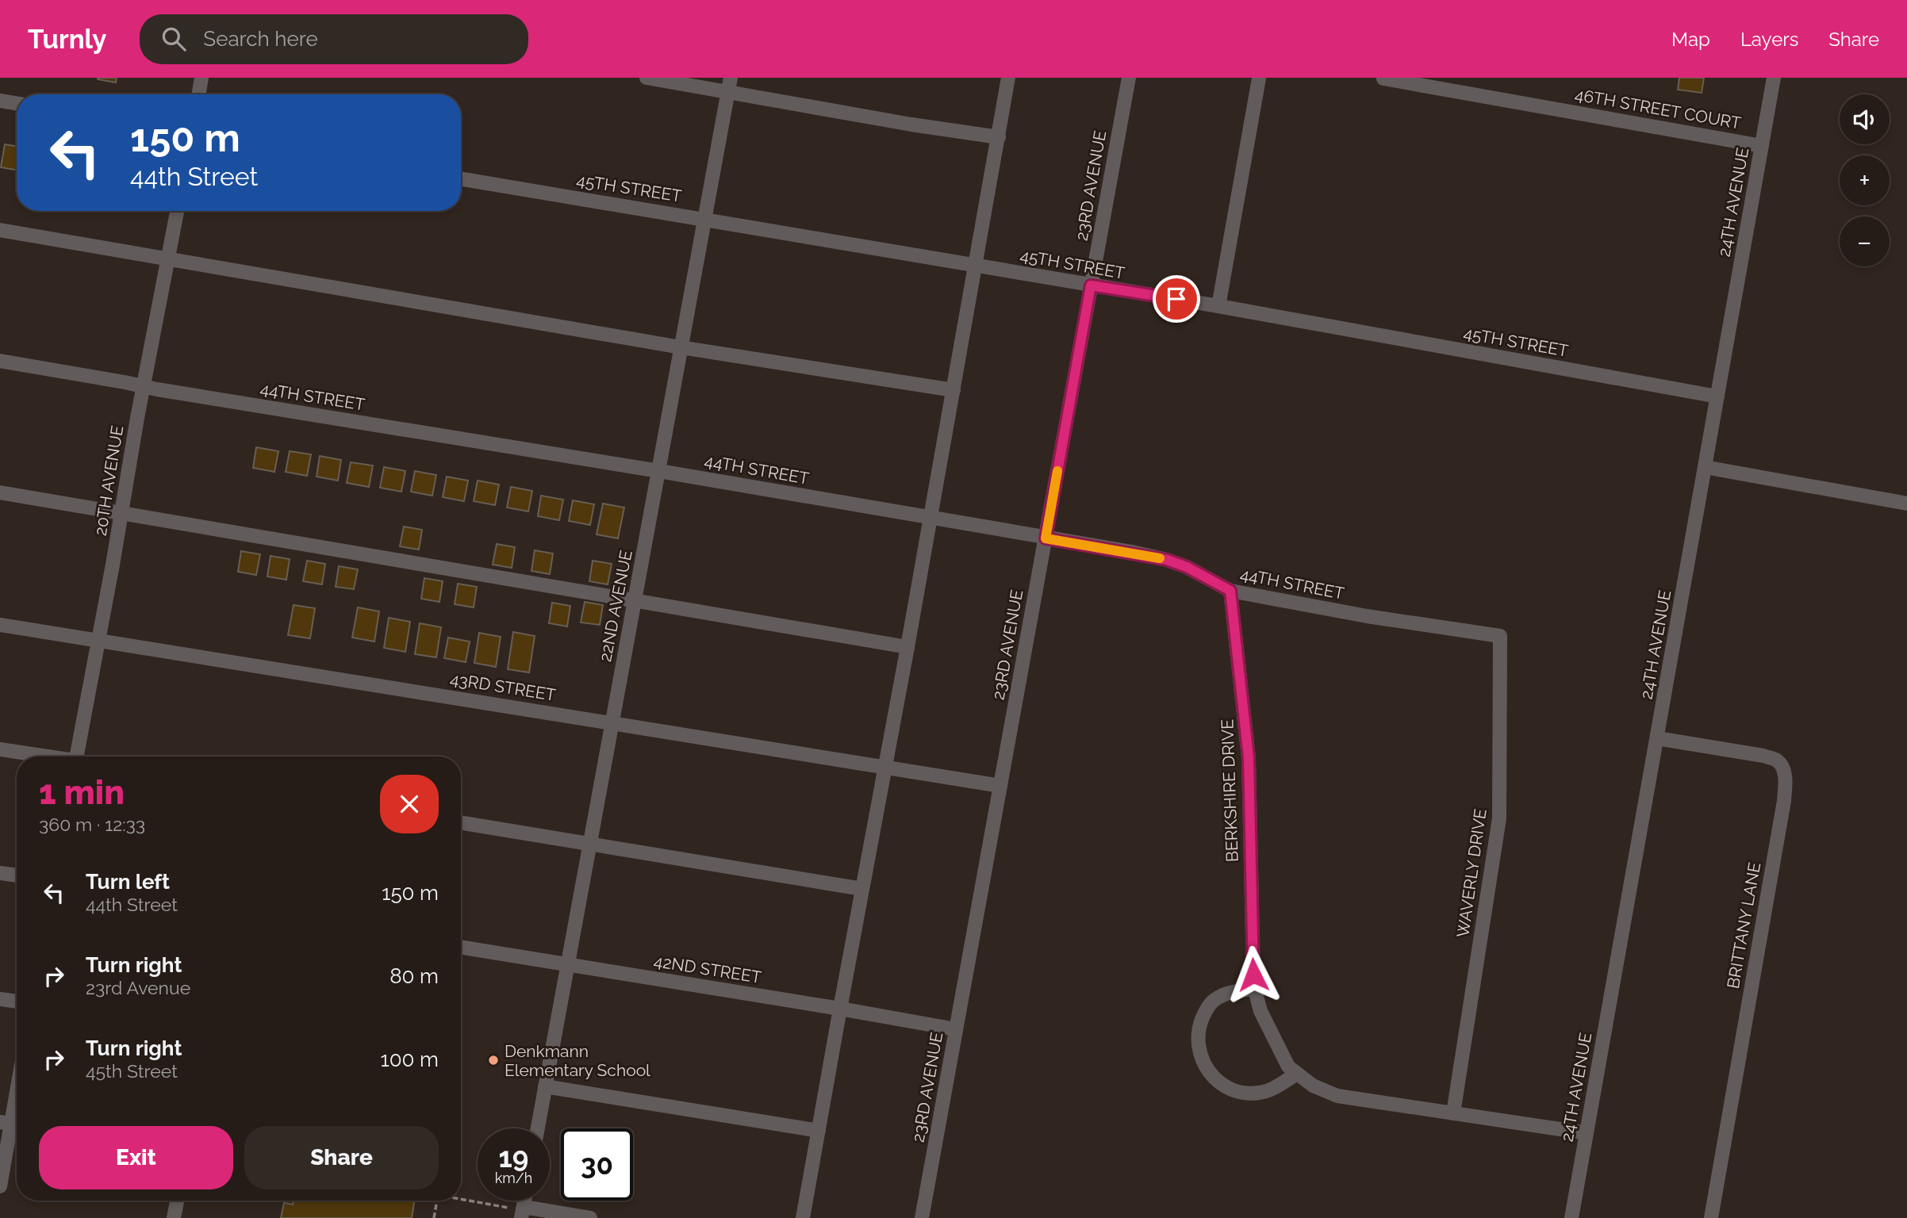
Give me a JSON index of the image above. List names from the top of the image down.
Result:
{
  "streets": {
    "street": [
      "46TH STREET COURT",
      "23RD AVENUE",
      "45TH STREET",
      "24TH AVENUE",
      "44TH STREET",
      "20TH AVENUE",
      "22ND AVENUE",
      "43RD STREET",
      "BERKSHIRE DRIVE",
      "WAVERLY DRIVE",
      "BRITTANY LANE",
      "42ND STREET"
    ]
  },
  "crossings": [
    ["46TH STREET COURT", "24TH AVENUE"],
    ["23RD AVENUE", "45TH STREET"],
    ["23RD AVENUE", "44TH STREET"],
    ["23RD AVENUE", "43RD STREET"],
    ["23RD AVENUE", "42ND STREET"],
    ["45TH STREET", "24TH AVENUE"],
    ["45TH STREET", "22ND AVENUE"],
    ["24TH AVENUE", "BERKSHIRE DRIVE"],
    ["24TH AVENUE", "BRITTANY LANE"],
    ["44TH STREET", "20TH AVENUE"],
    ["44TH STREET", "22ND AVENUE"],
    ["44TH STREET", "BERKSHIRE DRIVE"],
    ["44TH STREET", "WAVERLY DRIVE"],
    ["20TH AVENUE", "43RD STREET"],
    ["22ND AVENUE", "43RD STREET"],
    ["22ND AVENUE", "42ND STREET"],
    ["BERKSHIRE DRIVE", "WAVERLY DRIVE"]
  ],
  "places": ["Denkmann Elementary School"],
  "page": {
    "header": "Turnly",
    "search": "Search here",
    "nav": ["Map", "Layers", "Share"],
    "map_buttons": ["+", "−"],
    "turn": ["150 m", "44th Street"],
    "heading": ["1 min", "360 m · 12:33"],
    "list": [
      {
        "name": "Turn left",
        "note": "44th Street",
        "value": "150 m"
      },
      {
        "name": "Turn right",
        "note": "23rd Avenue",
        "value": "80 m"
      },
      {
        "name": "Turn right",
        "note": "45th Street",
        "value": "100 m"
      }
    ],
    "buttons": ["Exit", "Share"],
    "speed": "19 km/h",
    "limit": "30"
  }
}
